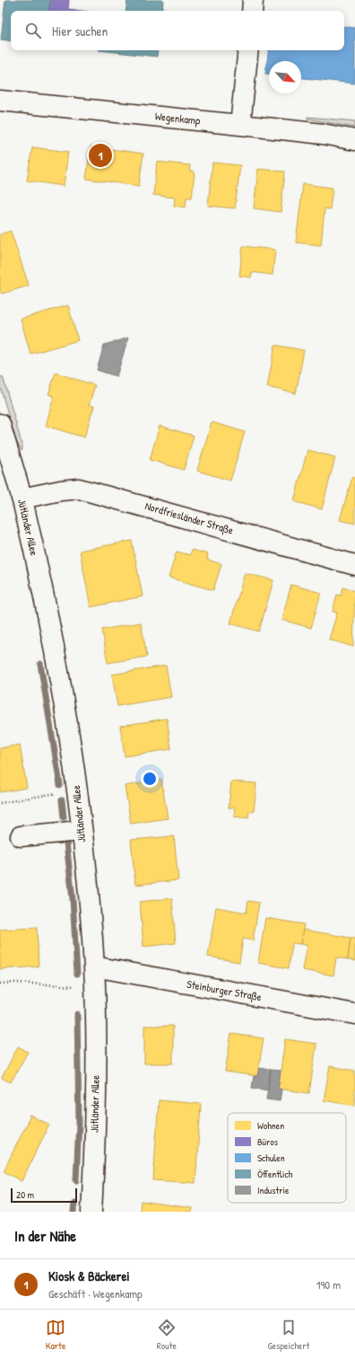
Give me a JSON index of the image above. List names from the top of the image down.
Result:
{
  "streets": {
    "street": [
      "Wegenkamp",
      "Nordfriesländer Straße",
      "Jütländer Allee",
      "Steinburger Straße"
    ]
  },
  "crossings": [
    ["Nordfriesländer Straße", "Jütländer Allee"],
    ["Jütländer Allee", "Steinburger Straße"]
  ],
  "legend": [
    "Wohnen",
    "Büros",
    "Schulen",
    "Öffentlich",
    "Industrie"
  ],
  "scale_bar": "20 m",
  "north": "bottom right",
  "page": {
    "search": "Hier suchen",
    "pins": "1",
    "scale": "20 m",
    "heading": "In der Nähe",
    "list": [
      {
        "mark": "1",
        "name": "Kiosk & Bäckerei",
        "note": "Geschäft · Wegenkamp",
        "value": "190 m"
      }
    ],
    "nav": ["Karte", "Route", "Gespeichert"]
  }
}
